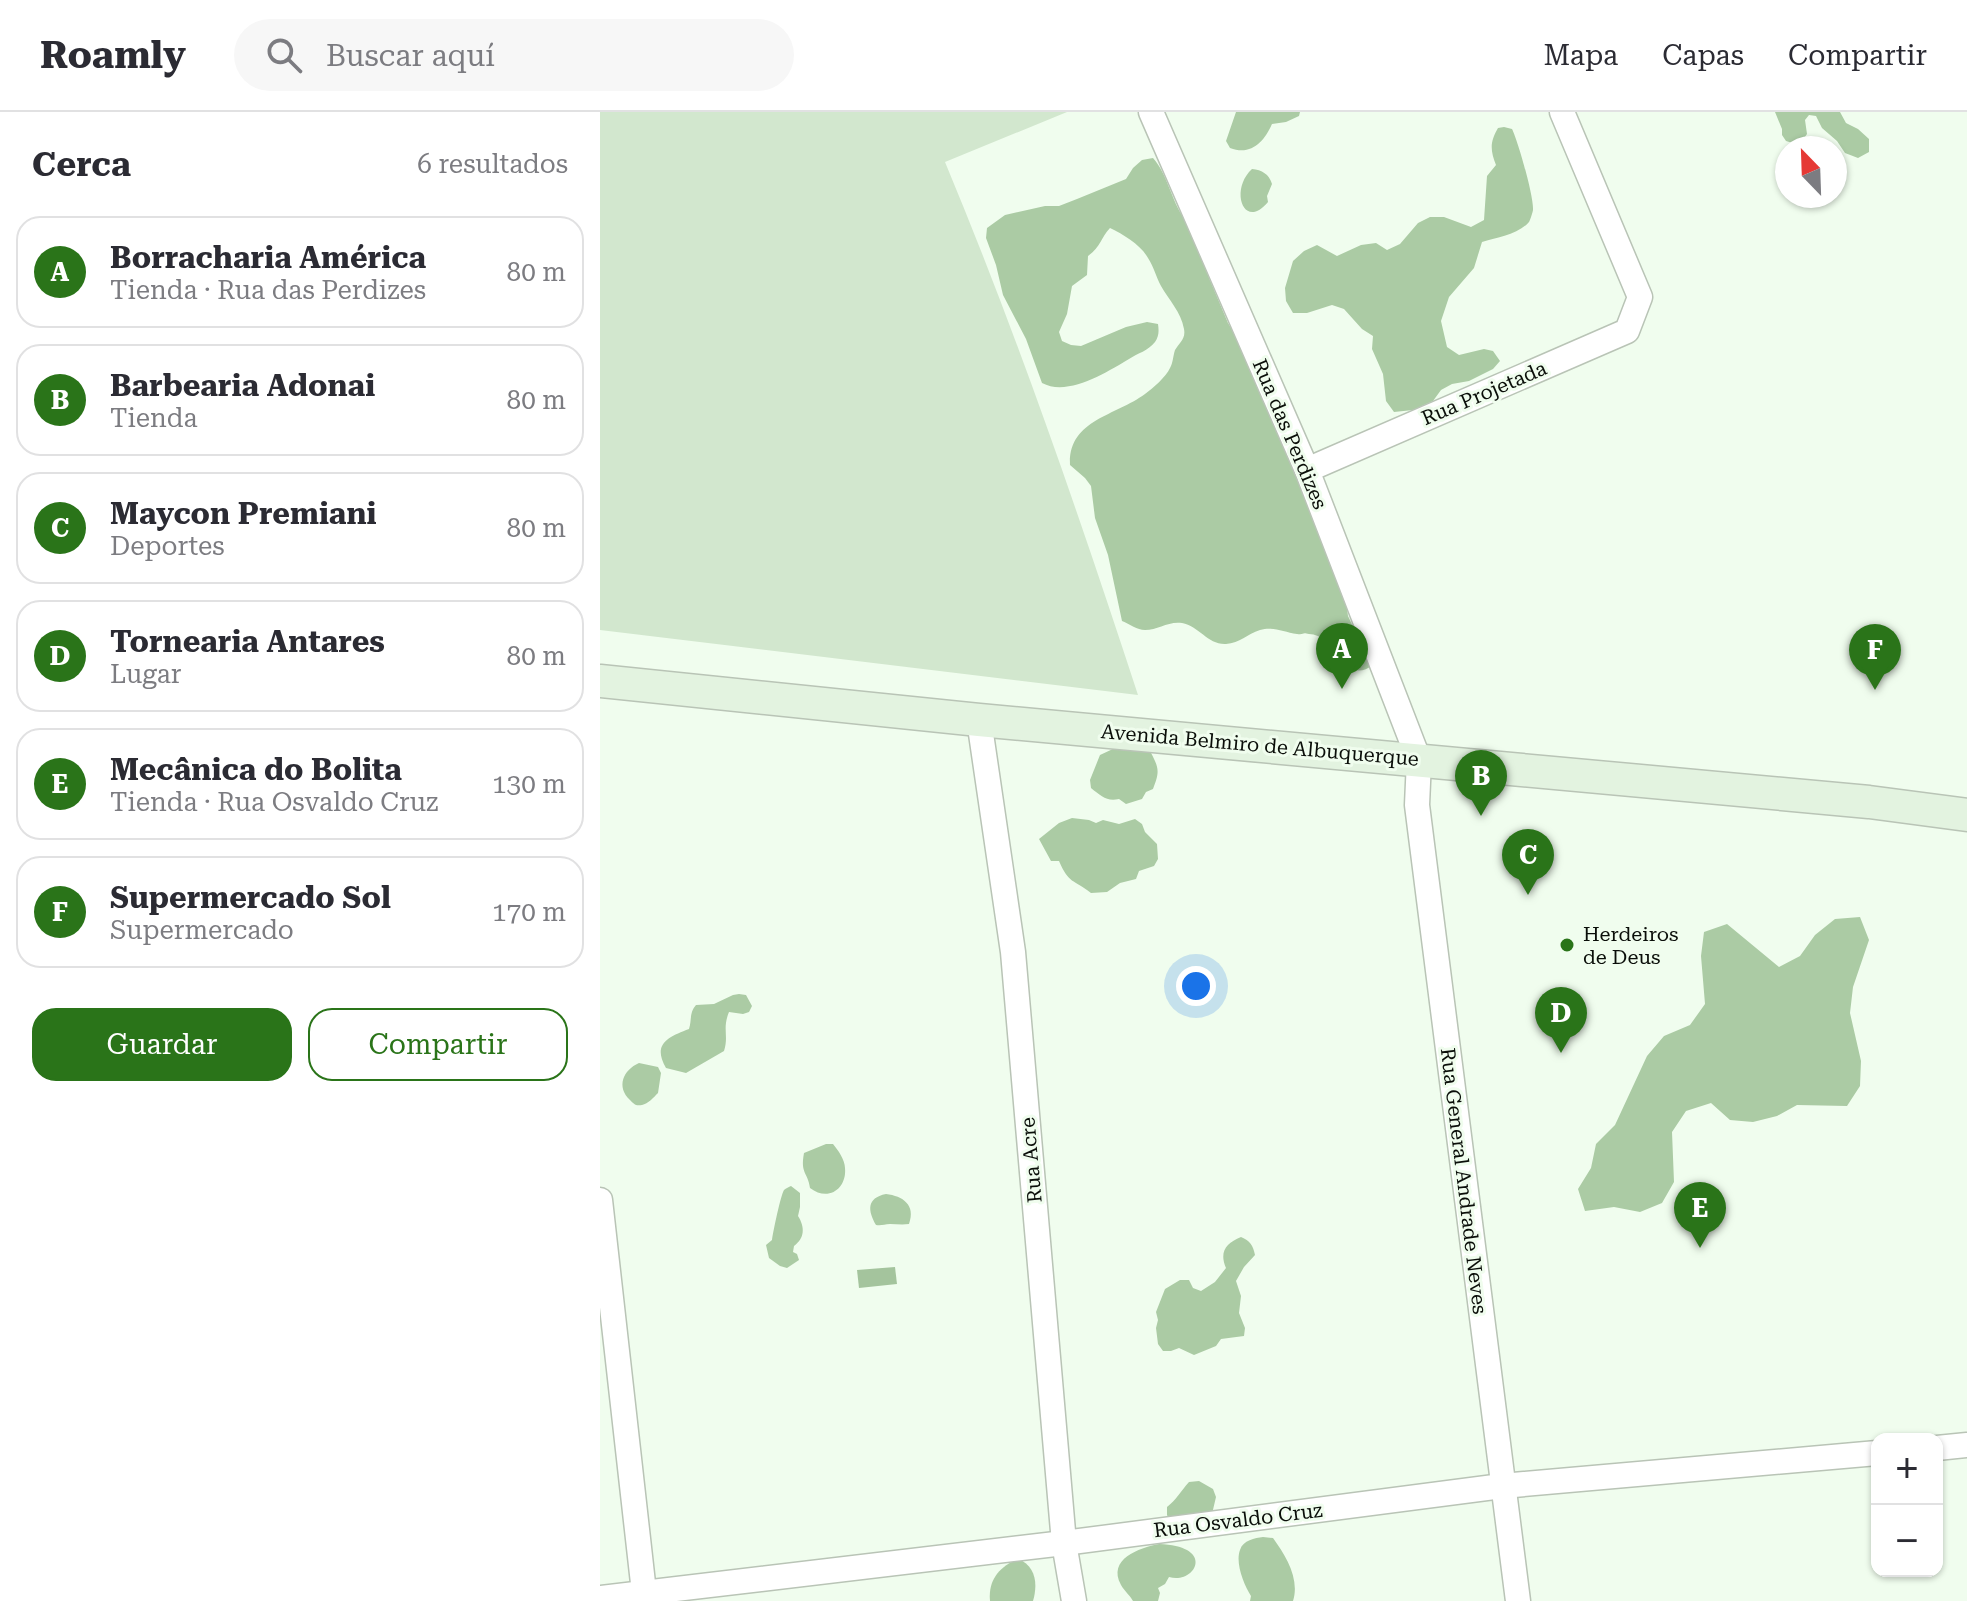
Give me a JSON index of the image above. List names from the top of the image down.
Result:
{
  "streets": {
    "main road": ["Avenida Belmiro de Albuquerque"],
    "street": [
      "Rua Projetada",
      "Rua das Perdizes",
      "Rua Acre",
      "Rua General Andrade Neves",
      "Rua Osvaldo Cruz"
    ]
  },
  "crossings": [
    ["Rua Projetada", "Rua das Perdizes"],
    ["Rua das Perdizes", "Avenida Belmiro de Albuquerque"],
    ["Rua das Perdizes", "Rua General Andrade Neves"],
    ["Avenida Belmiro de Albuquerque", "Rua Acre"],
    ["Avenida Belmiro de Albuquerque", "Rua General Andrade Neves"],
    ["Rua Acre", "Rua Osvaldo Cruz"],
    ["Rua General Andrade Neves", "Rua Osvaldo Cruz"]
  ],
  "places": ["Herdeiros de Deus"],
  "north": "top left",
  "page": {
    "header": "Roamly",
    "search": "Buscar aquí",
    "nav": ["Mapa", "Capas", "Compartir"],
    "heading": ["Cerca", "6 resultados"],
    "list": [
      {
        "mark": "A",
        "name": "Borracharia América",
        "note": "Tienda · Rua das Perdizes",
        "value": "80 m"
      },
      {
        "mark": "B",
        "name": "Barbearia Adonai",
        "note": "Tienda",
        "value": "80 m"
      },
      {
        "mark": "C",
        "name": "Maycon Premiani",
        "note": "Deportes",
        "value": "80 m"
      },
      {
        "mark": "D",
        "name": "Tornearia Antares",
        "note": "Lugar",
        "value": "80 m"
      },
      {
        "mark": "E",
        "name": "Mecânica do Bolita",
        "note": "Tienda · Rua Osvaldo Cruz",
        "value": "130 m"
      },
      {
        "mark": "F",
        "name": "Supermercado Sol",
        "note": "Supermercado",
        "value": "170 m"
      }
    ],
    "pins": [
      "A",
      "F",
      "B",
      "C",
      "D",
      "E"
    ],
    "buttons": ["Guardar", "Compartir"],
    "map_buttons": ["+", "−"]
  }
}
